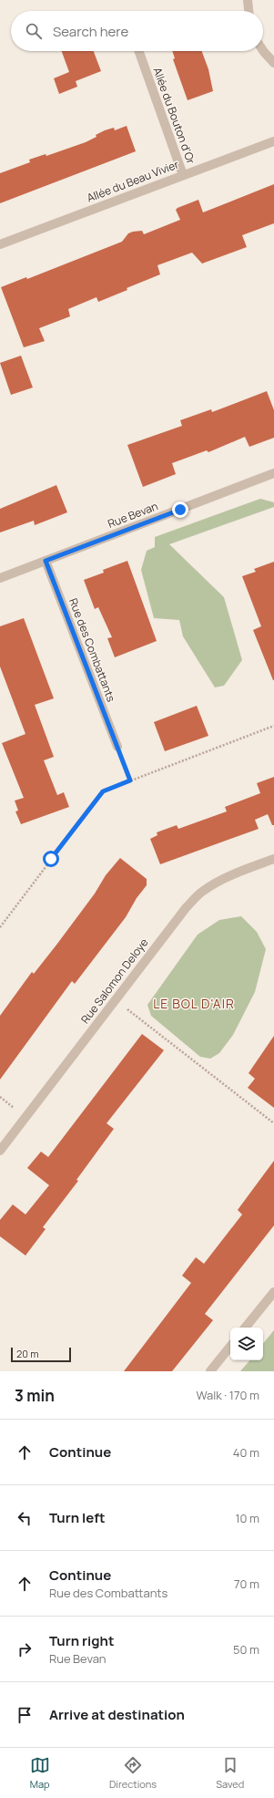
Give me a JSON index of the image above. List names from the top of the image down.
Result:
{
  "streets": {
    "street": [
      "Allée du Bouton d'Or",
      "Allée du Beau Vivier",
      "Rue Bevan",
      "Rue des Combattants",
      "Rue Salomon Deloye"
    ]
  },
  "crossings": [
    ["Allée du Bouton d'Or", "Allée du Beau Vivier"],
    ["Rue Bevan", "Rue des Combattants"]
  ],
  "districts": ["LE BOL D'AIR"],
  "scale_bar": "20 m",
  "page": {
    "search": "Search here",
    "scale": "20 m",
    "heading": ["3 min", "Walk · 170 m"],
    "list": [
      ["Continue", "40 m"],
      ["Turn left", "10 m"],
      ["Continue", "Rue des Combattants", "70 m"],
      ["Turn right", "Rue Bevan", "50 m"],
      "Arrive at destination"
    ],
    "nav": ["Map", "Directions", "Saved"]
  }
}
